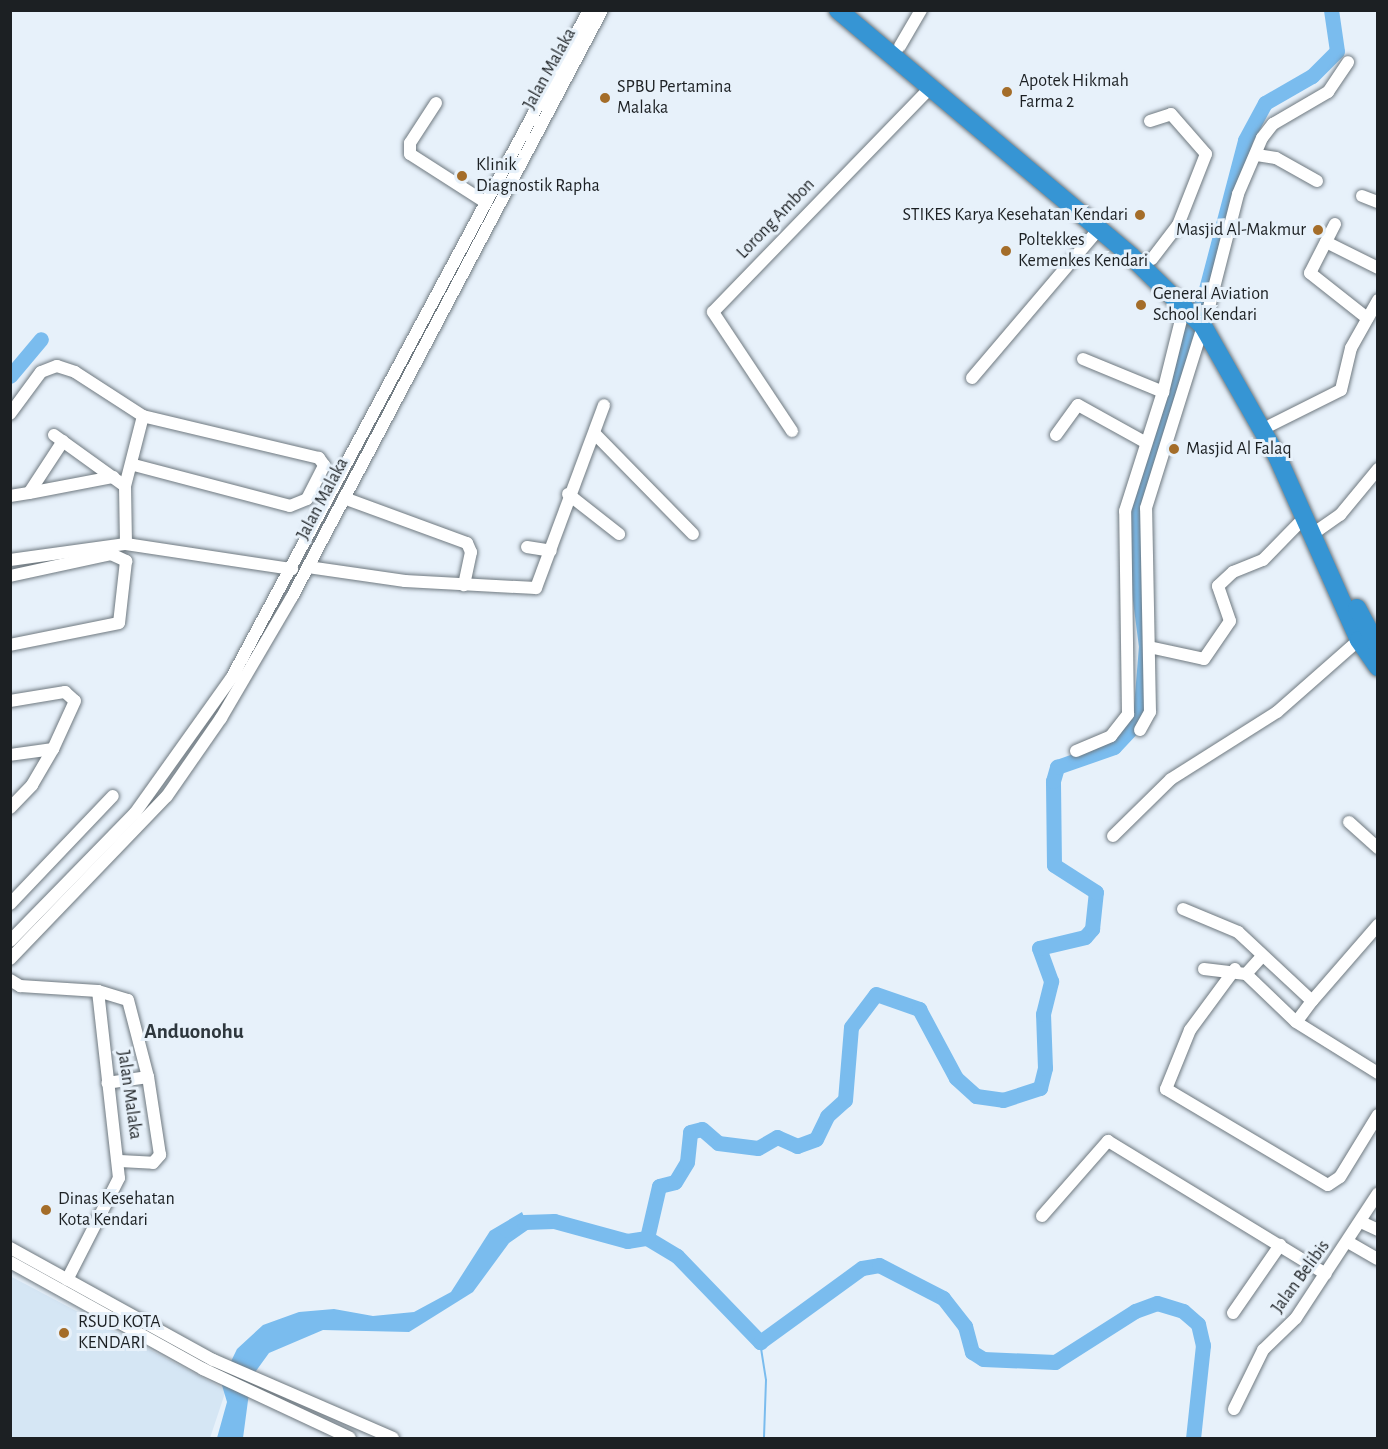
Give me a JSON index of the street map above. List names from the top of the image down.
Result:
{
  "streets": {
    "street": ["Jalan Malaka", "Lorong Ambon", "Jalan Belibis"]
  },
  "districts": ["Anduonohu"],
  "places": [
    "Apotek Hikmah Farma 2",
    "SPBU Pertamina Malaka",
    "Klinik Diagnostik Rapha",
    "STIKES Karya Kesehatan Kendari",
    "Masjid Al-Makmur",
    "Poltekkes Kemenkes Kendari",
    "General Aviation School Kendari",
    "Masjid Al Falaq",
    "Dinas Kesehatan Kota Kendari",
    "RSUD KOTA KENDARI"
  ]
}
